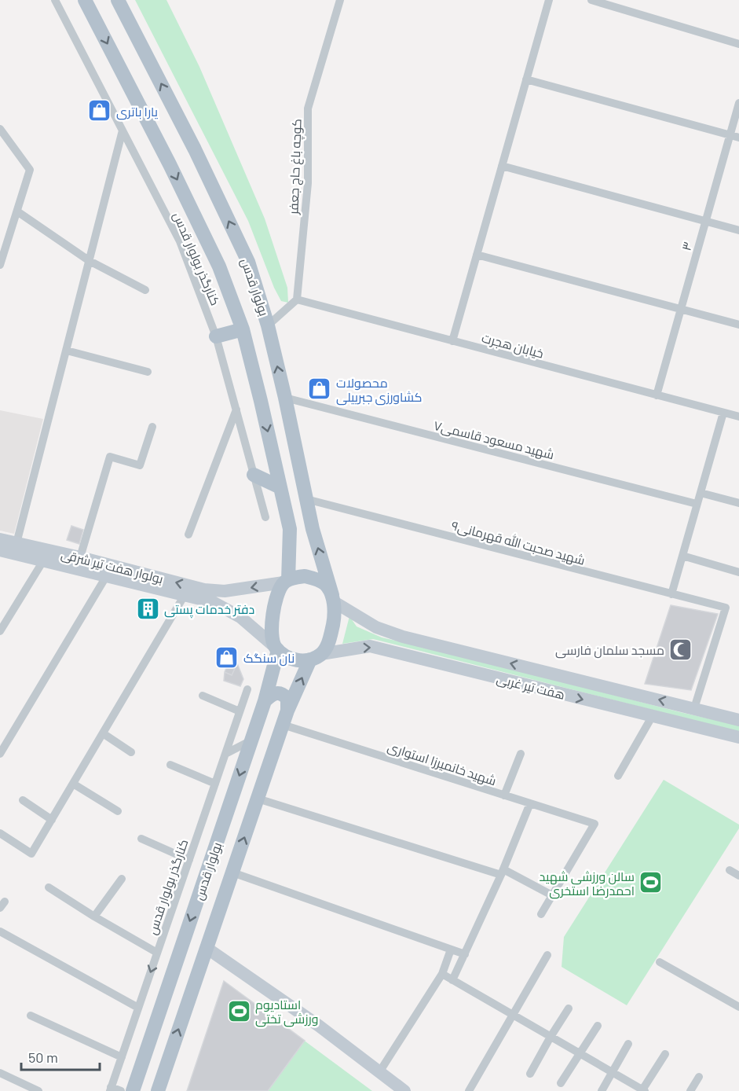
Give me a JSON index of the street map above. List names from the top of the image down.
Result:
{
  "streets": {
    "main road": ["بولوار قدس", "بولوار هفت تیر شرقی", "هفت تیر غربی"],
    "street": [
      "کوچه باغ حاج جعفر",
      "۳",
      "کنارگذر بولوار قدس",
      "خیابان هجرت",
      "شهید مسعود قاسمی۷",
      "شهید صحبت الله قهرمانی۹",
      "شهید خانمیرزا استواری"
    ]
  },
  "crossings": [
    ["کوچه باغ حاج جعفر", "خیابان هجرت"],
    ["۳", "خیابان هجرت"],
    ["بولوار قدس", "شهید مسعود قاسمی۷"],
    ["بولوار قدس", "شهید صحبت الله قهرمانی۹"],
    ["بولوار قدس", "بولوار هفت تیر شرقی"],
    ["بولوار قدس", "هفت تیر غربی"],
    ["بولوار قدس", "شهید خانمیرزا استواری"],
    ["شهید صحبت الله قهرمانی۹", "هفت تیر غربی"],
    ["بولوار هفت تیر شرقی", "هفت تیر غربی"]
  ],
  "places": {
    "shop": ["یارا باتری", "محصولات کشاورزی جبرییلی", "نان سنگک"],
    "building": ["دفتر خدمات پستی"],
    "mosque": ["مسجد سلمان فارسی"],
    "sports": ["سالن ورزشی شهید احمدرضا استخری", "استادیوم ورزشی تختی"]
  },
  "scale_bar": "50 m"
}
